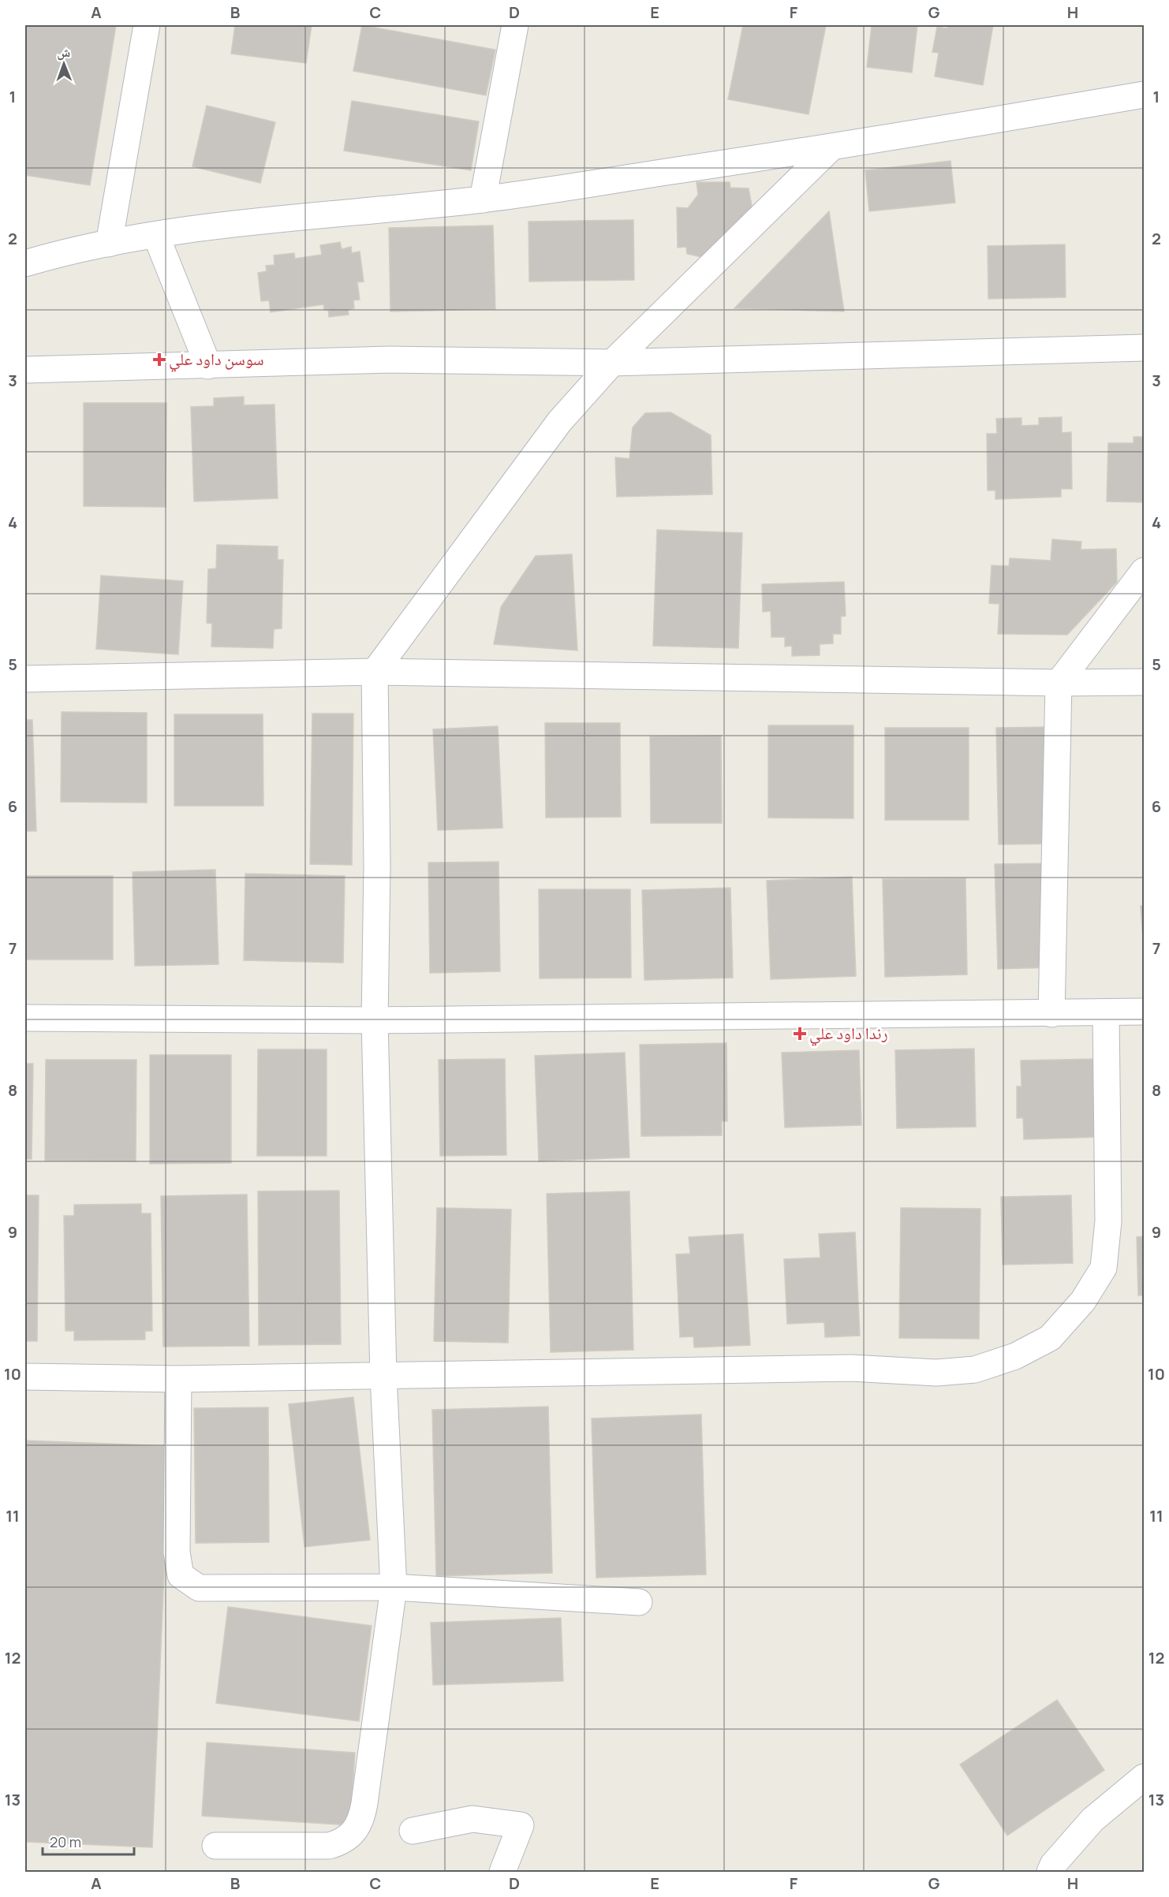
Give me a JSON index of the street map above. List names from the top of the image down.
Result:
{
  "places": {
    "health": ["سوسن داود علي", "رندا داود علي"]
  },
  "scale_bar": "20 m",
  "north": "top",
  "grid": {
    "columns": [
      "A",
      "B",
      "C",
      "D",
      "E",
      "F",
      "G",
      "H"
    ],
    "rows": [
      "1",
      "2",
      "3",
      "4",
      "5",
      "6",
      "7",
      "8",
      "9",
      "10",
      "11",
      "12",
      "13"
    ]
  }
}
